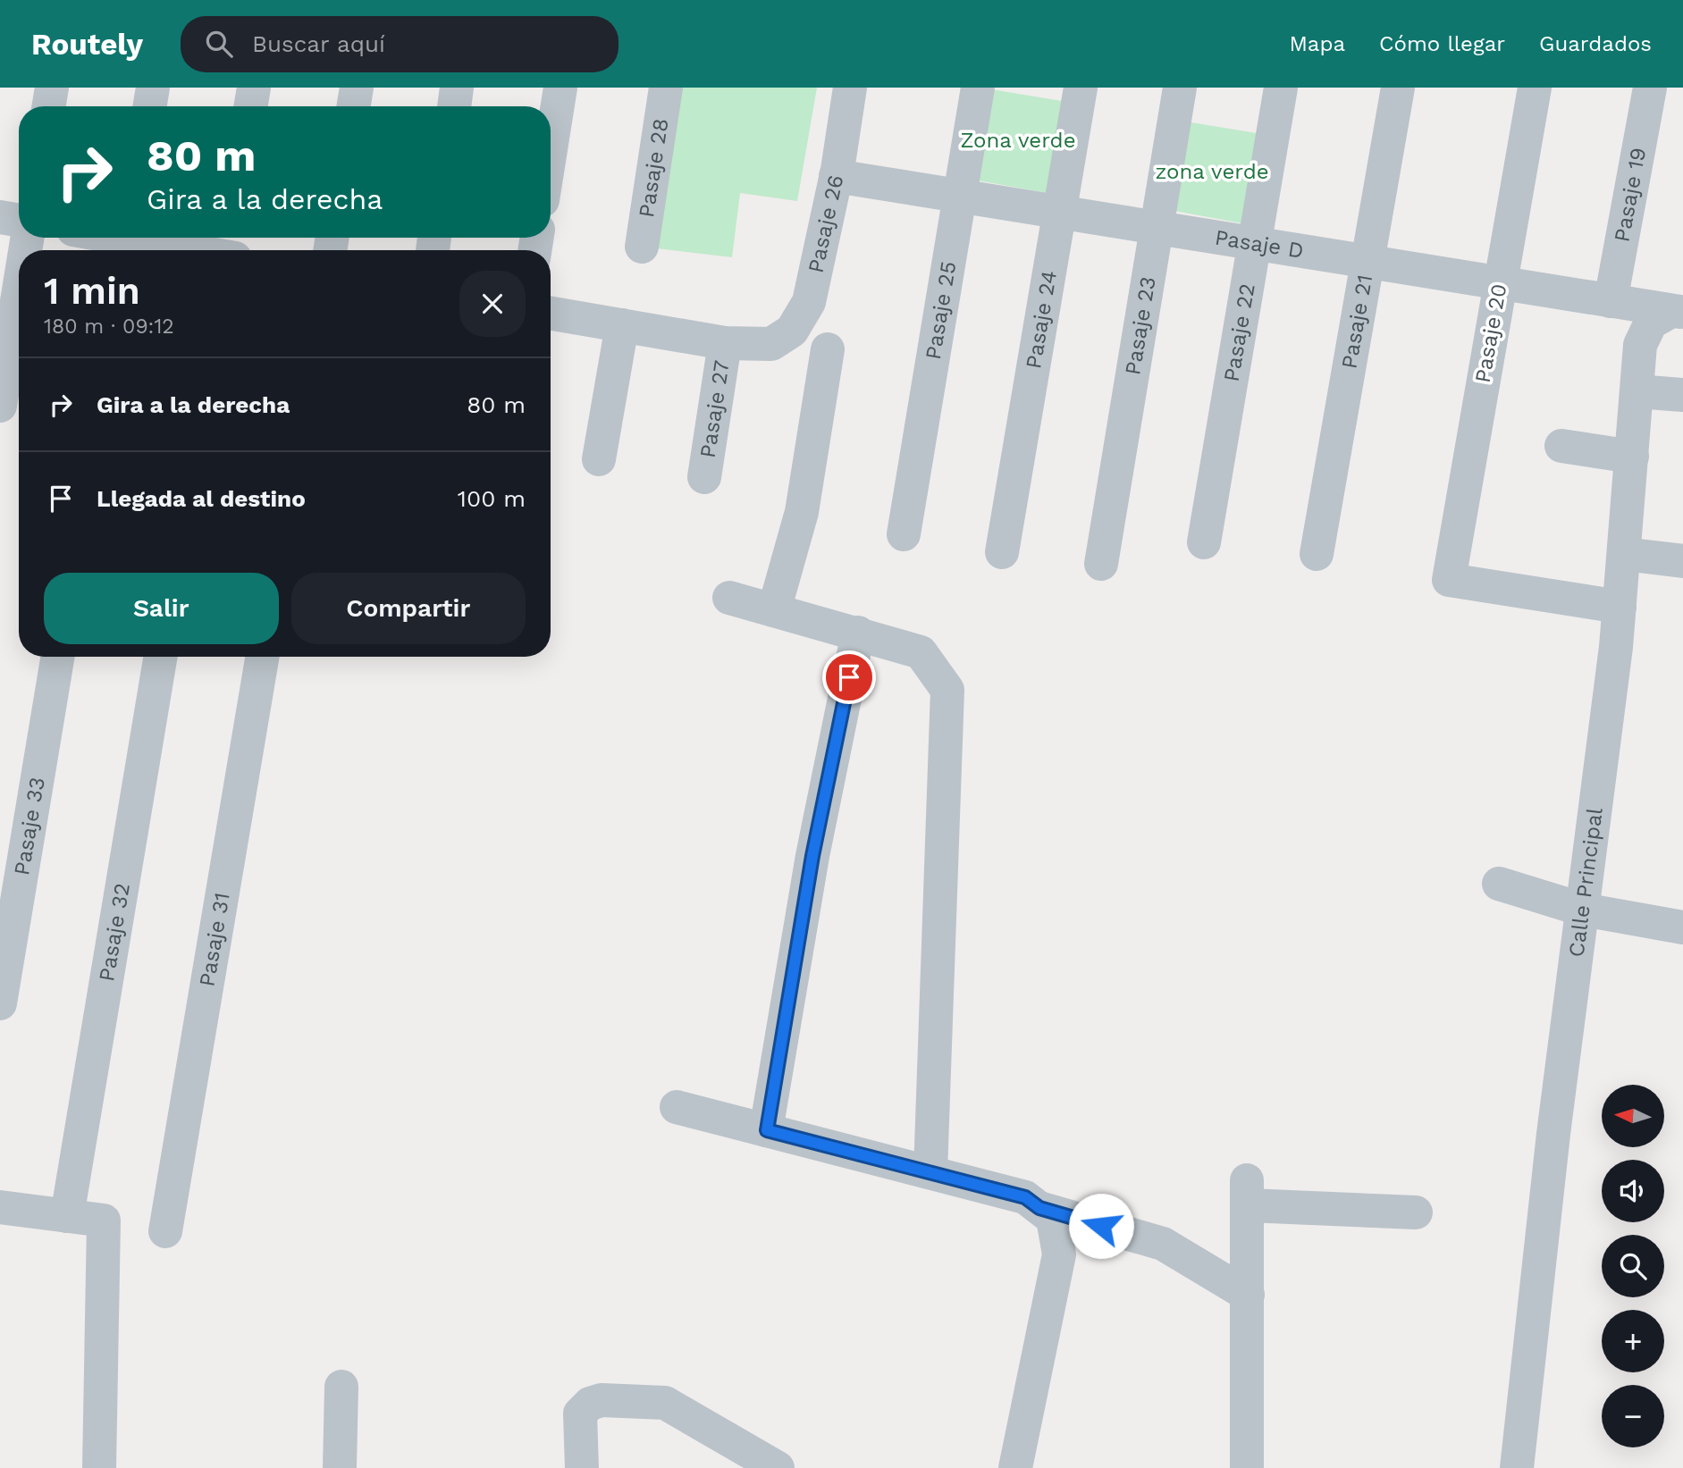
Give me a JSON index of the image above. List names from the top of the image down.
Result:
{
  "streets": {
    "street": [
      "Pasaje 28",
      "Pasaje 19",
      "Pasaje 26",
      "Pasaje D",
      "Pasaje 25",
      "Pasaje 24",
      "Pasaje 21",
      "Pasaje 23",
      "Pasaje 22",
      "Pasaje 20",
      "Pasaje 27",
      "Pasaje 33",
      "Calle Principal",
      "Pasaje 32",
      "Pasaje 31"
    ]
  },
  "crossings": [
    ["Pasaje 19", "Pasaje D"],
    ["Pasaje 26", "Pasaje D"],
    ["Pasaje 26", "Pasaje 27"],
    ["Pasaje D", "Pasaje 25"],
    ["Pasaje D", "Pasaje 24"],
    ["Pasaje D", "Pasaje 21"],
    ["Pasaje D", "Pasaje 23"],
    ["Pasaje D", "Pasaje 22"],
    ["Pasaje D", "Pasaje 20"],
    ["Pasaje D", "Calle Principal"],
    ["Pasaje 20", "Calle Principal"]
  ],
  "parks": ["Zona verde", "zona verde"],
  "north": "left",
  "page": {
    "header": "Routely",
    "search": "Buscar aquí",
    "nav": ["Mapa", "Cómo llegar", "Guardados"],
    "turn": ["80 m", "Gira a la derecha"],
    "heading": ["1 min", "180 m · 09:12"],
    "list": [
      {
        "name": "Gira a la derecha",
        "value": "80 m"
      },
      {
        "name": "Llegada al destino",
        "value": "100 m"
      }
    ],
    "buttons": ["Salir", "Compartir"],
    "map_buttons": ["+", "−"]
  }
}
